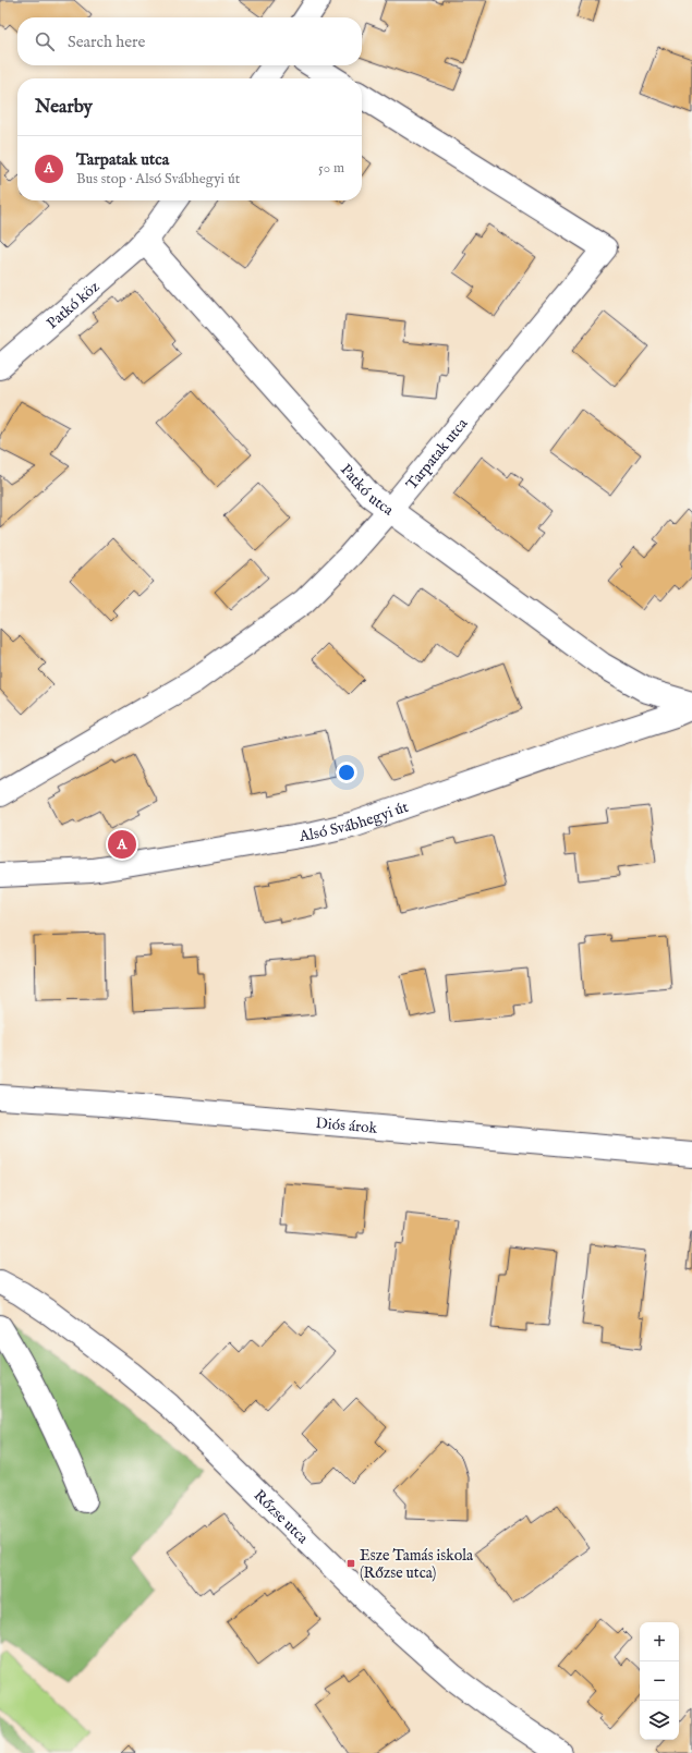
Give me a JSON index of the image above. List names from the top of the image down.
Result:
{
  "streets": {
    "street": [
      "Patkó köz",
      "Tarpatak utca",
      "Patkó utca",
      "Alsó Svábhegyi út",
      "Diós árok",
      "Rőzse utca"
    ]
  },
  "crossings": [
    ["Patkó köz", "Patkó utca"],
    ["Tarpatak utca", "Patkó utca"],
    ["Patkó utca", "Alsó Svábhegyi út"]
  ],
  "places": {
    "transit": ["Esze Tamás iskola (Rőzse utca)"]
  },
  "page": {
    "search": "Search here",
    "heading": "Nearby",
    "list": [
      {
        "mark": "A",
        "name": "Tarpatak utca",
        "note": "Bus stop · Alsó Svábhegyi út",
        "value": "50 m"
      }
    ],
    "pins": "A",
    "map_buttons": ["+", "−"]
  }
}
